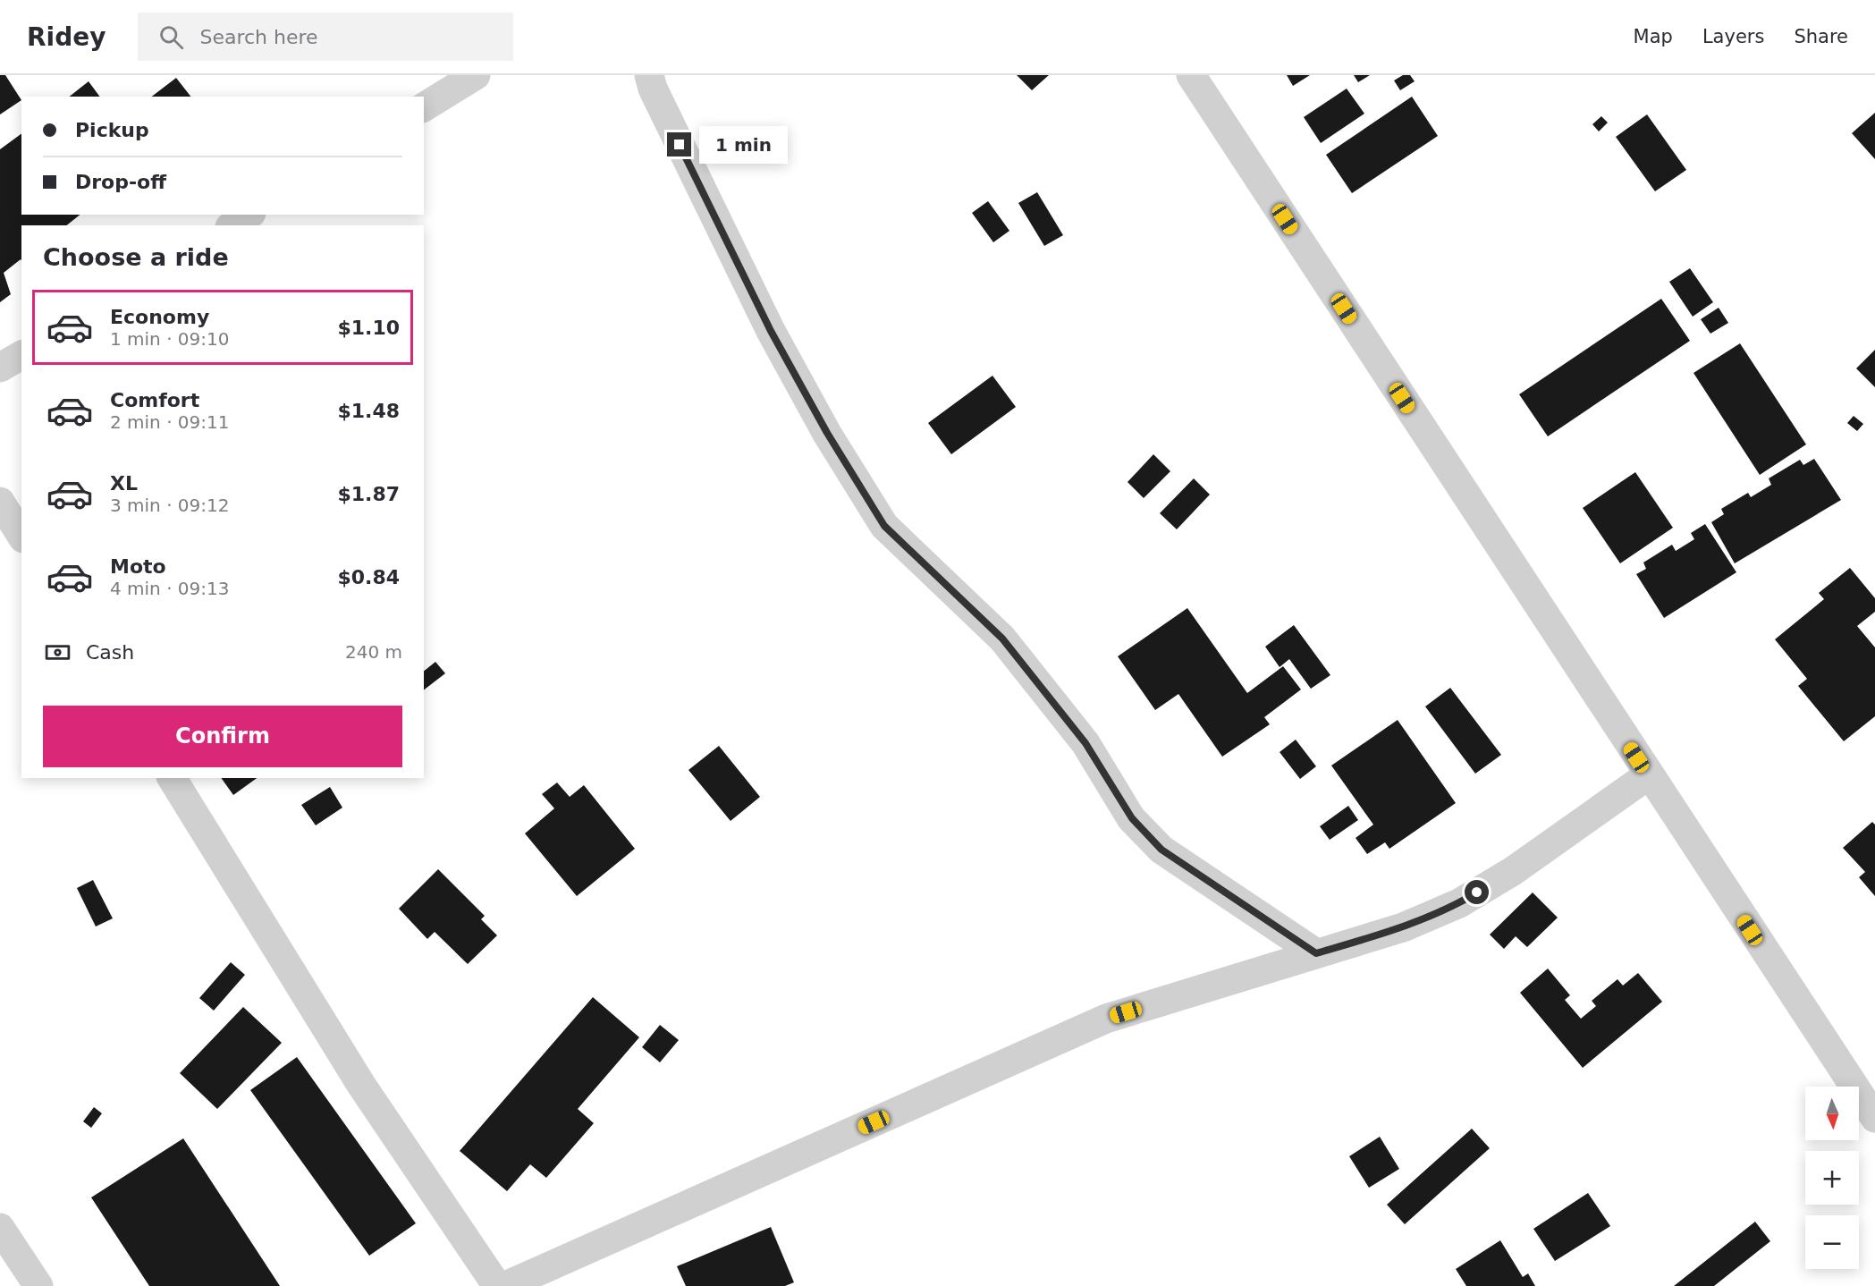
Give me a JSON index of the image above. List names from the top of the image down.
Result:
{
  "north": "bottom",
  "page": {
    "header": "Ridey",
    "search": "Search here",
    "nav": ["Map", "Layers", "Share"],
    "banner": ["Pickup", "Drop-off"],
    "bubble": "1 min",
    "heading": "Choose a ride",
    "list": [
      {
        "name": "Economy",
        "note": "1 min · 09:10",
        "value": "$1.10"
      },
      {
        "name": "Comfort",
        "note": "2 min · 09:11",
        "value": "$1.48"
      },
      {
        "name": "XL",
        "note": "3 min · 09:12",
        "value": "$1.87"
      },
      {
        "name": "Moto",
        "note": "4 min · 09:13",
        "value": "$0.84"
      }
    ],
    "pay": ["Cash", "240 m"],
    "buttons": "Confirm",
    "map_buttons": ["+", "−"]
  }
}
